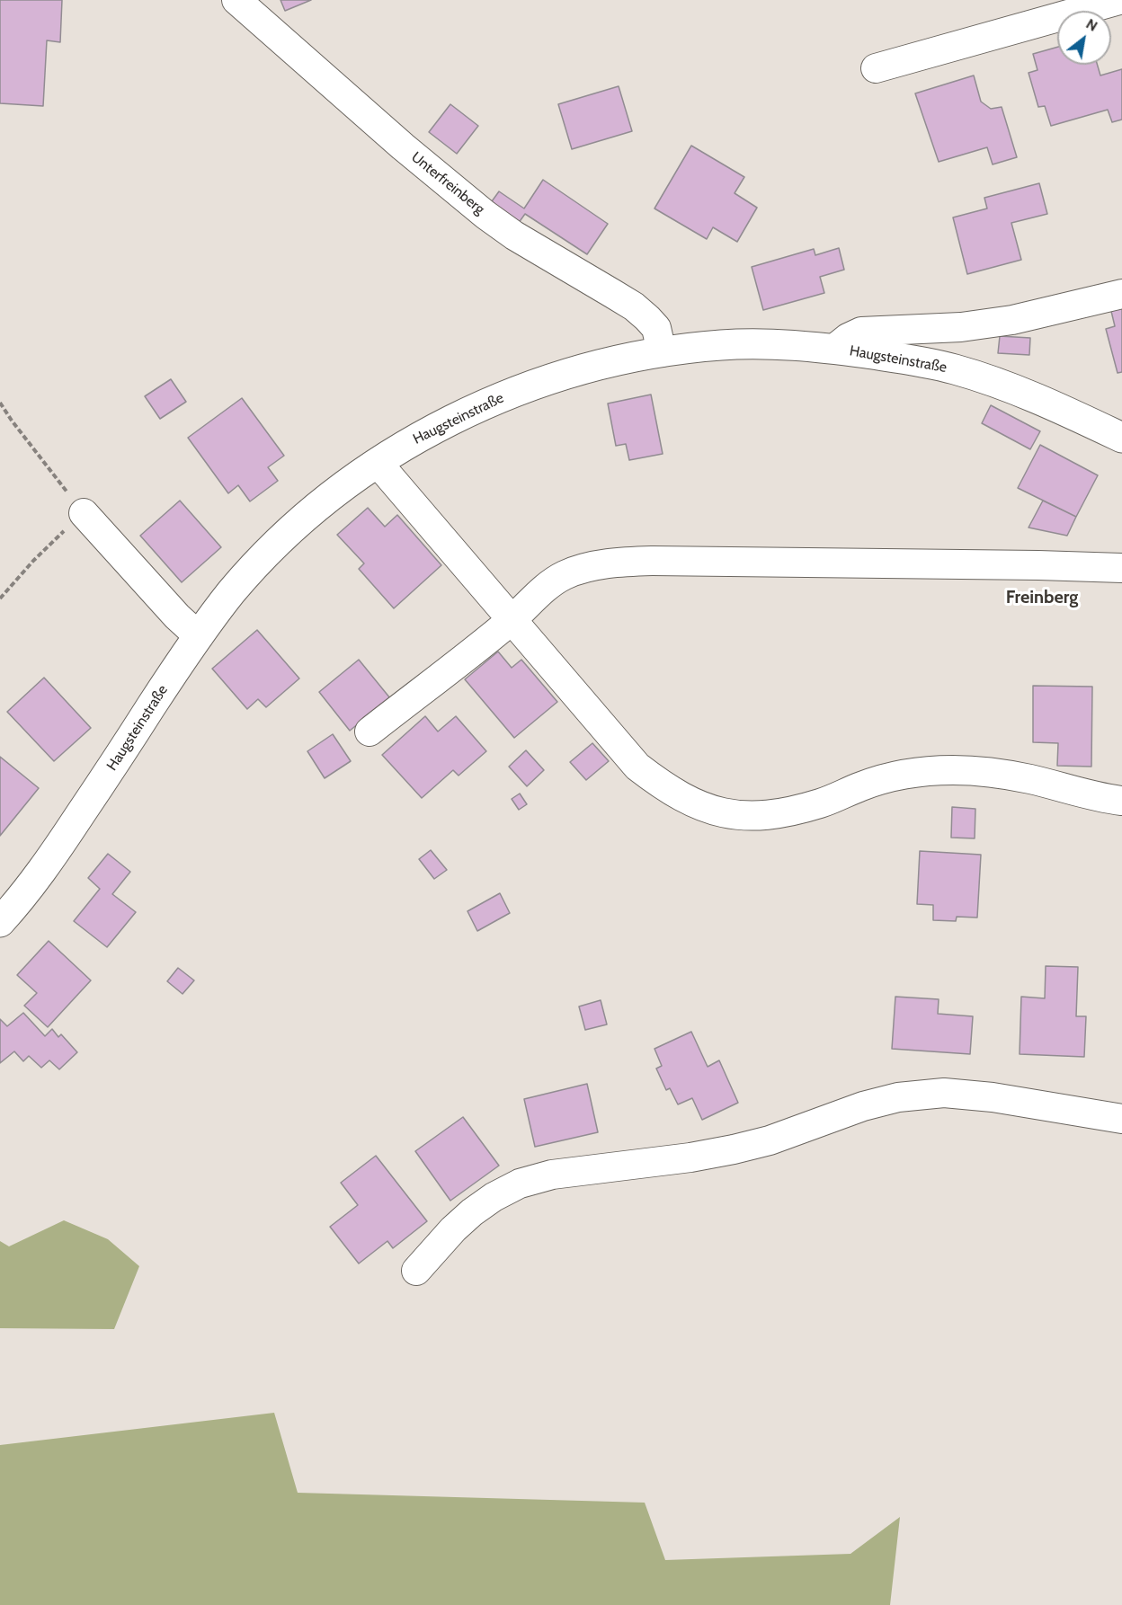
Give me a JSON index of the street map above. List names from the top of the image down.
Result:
{
  "streets": {
    "main road": ["Haugsteinstraße"],
    "street": ["Unterfreinberg"]
  },
  "crossings": [
    ["Unterfreinberg", "Haugsteinstraße"]
  ],
  "districts": ["Freinberg"],
  "north": "top right"
}
